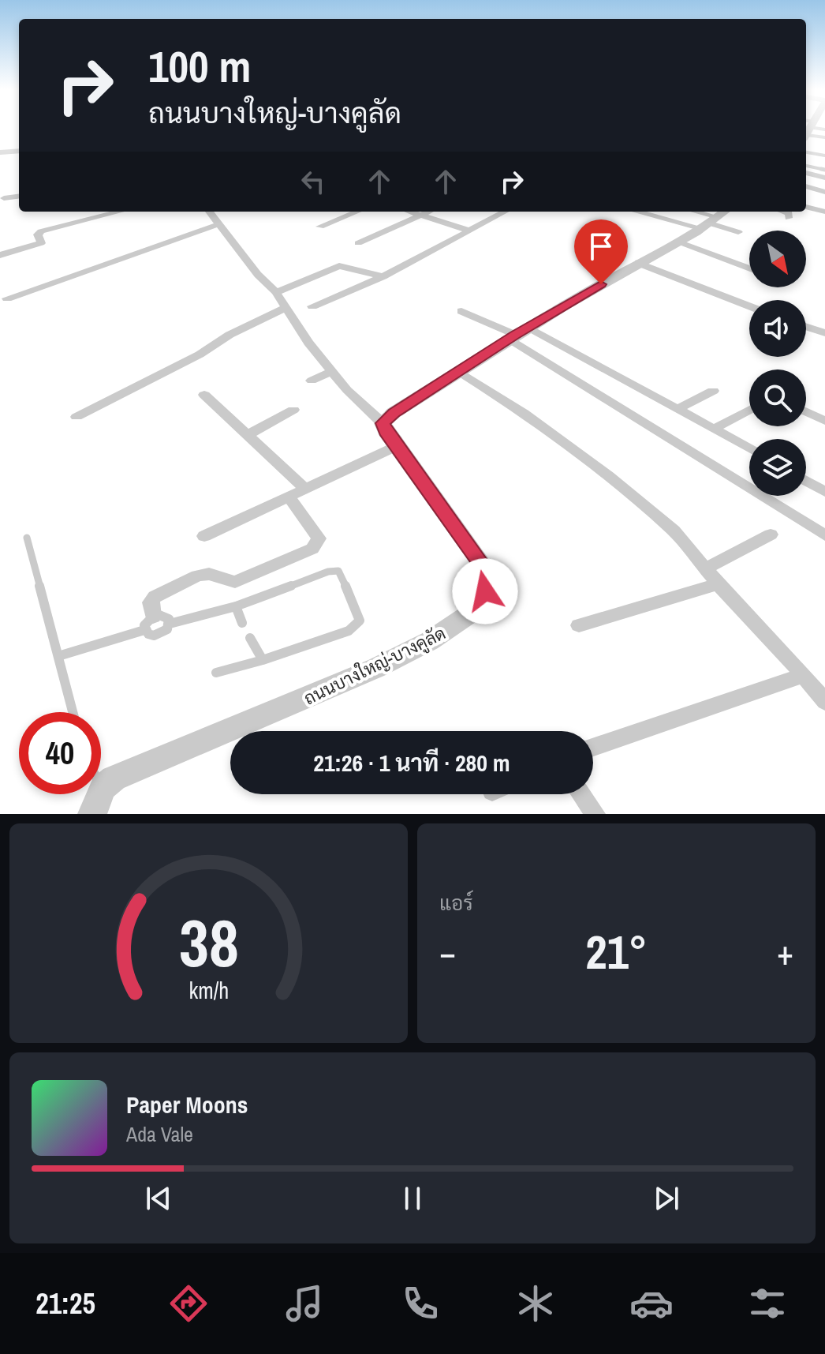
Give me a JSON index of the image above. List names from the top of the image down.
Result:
{
  "streets": {
    "street": ["ถนนบางใหญ่-บางคูลัด"]
  },
  "north": "bottom right",
  "page": {
    "turn": ["100 m", "ถนนบางใหญ่-บางคูลัด"],
    "limit": "40",
    "trip": "21:26 · 1 นาที · 280 m",
    "tile": "แอร์",
    "heat": ["−", "21°", "+"],
    "song": ["Paper Moons", "Ada Vale"],
    "tabs": "21:25",
    "gauge": ["38", "km/h"]
  }
}
